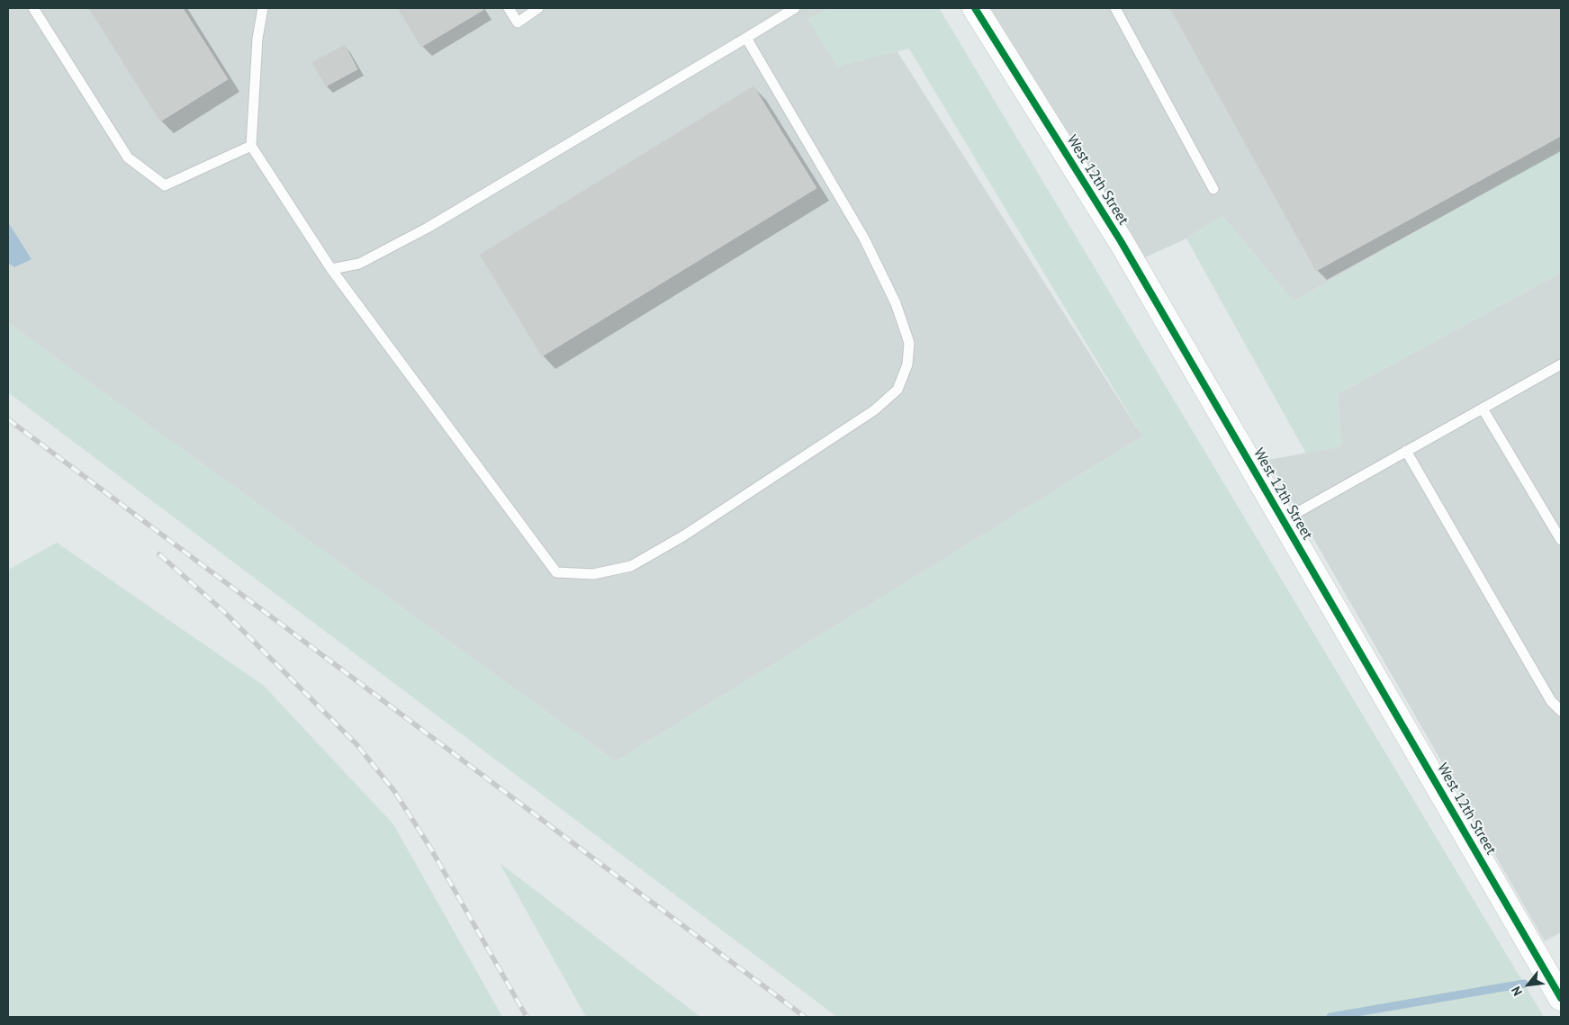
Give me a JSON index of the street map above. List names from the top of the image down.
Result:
{
  "streets": {
    "street": ["West 12th Street"]
  },
  "north": "bottom left"
}
